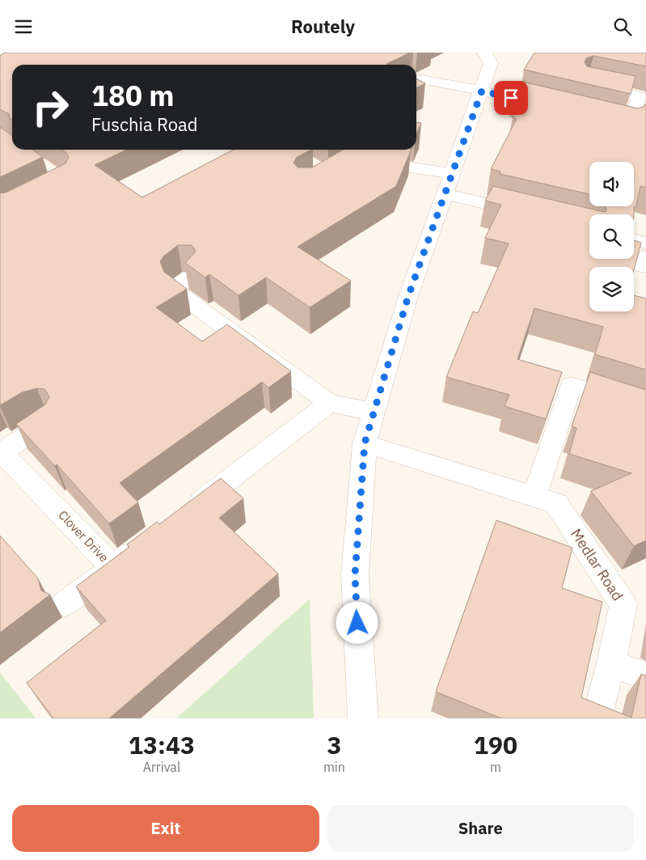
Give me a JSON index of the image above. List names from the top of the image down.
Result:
{
  "streets": {
    "street": ["Clover Drive", "Medlar Road"]
  },
  "page": {
    "header": "Routely",
    "turn": ["180 m", "Fuschia Road"],
    "eta": [
      "13:43",
      "Arrival",
      "3",
      "min",
      "190",
      "m"
    ],
    "buttons": ["Exit", "Share"]
  }
}
